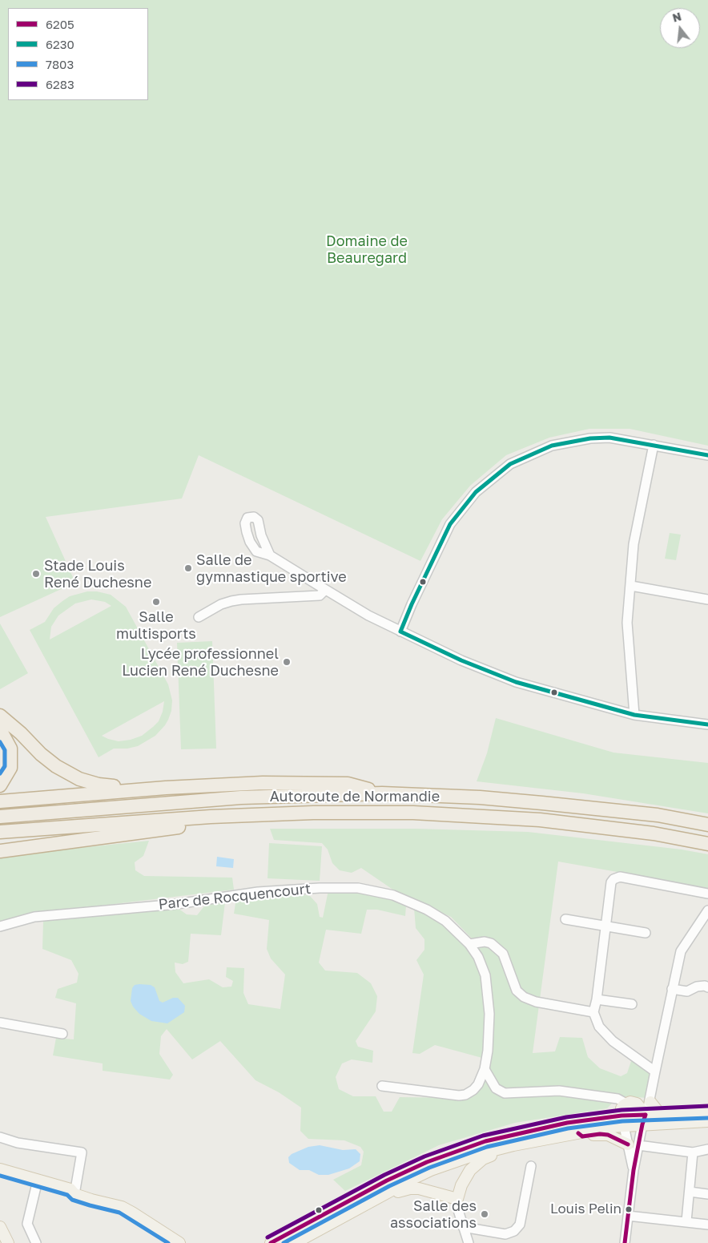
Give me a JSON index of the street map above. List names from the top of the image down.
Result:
{
  "streets": {
    "highway": ["Autoroute de Normandie"],
    "street": ["Parc de Rocquencourt"]
  },
  "parks": ["Domaine de Beauregard"],
  "places": [
    "Salle de gymnastique sportive",
    "Stade Louis René Duchesne",
    "Salle multisports",
    "Lycée professionnel Lucien René Duchesne",
    "Louis Pelin",
    "Salle des associations"
  ],
  "lines": [
    "transit line 6230",
    "transit line 7803",
    "transit line 6283",
    "transit line 6205"
  ],
  "legend": [
    "6205",
    "6230",
    "7803",
    "6283"
  ],
  "north": "top"
}
